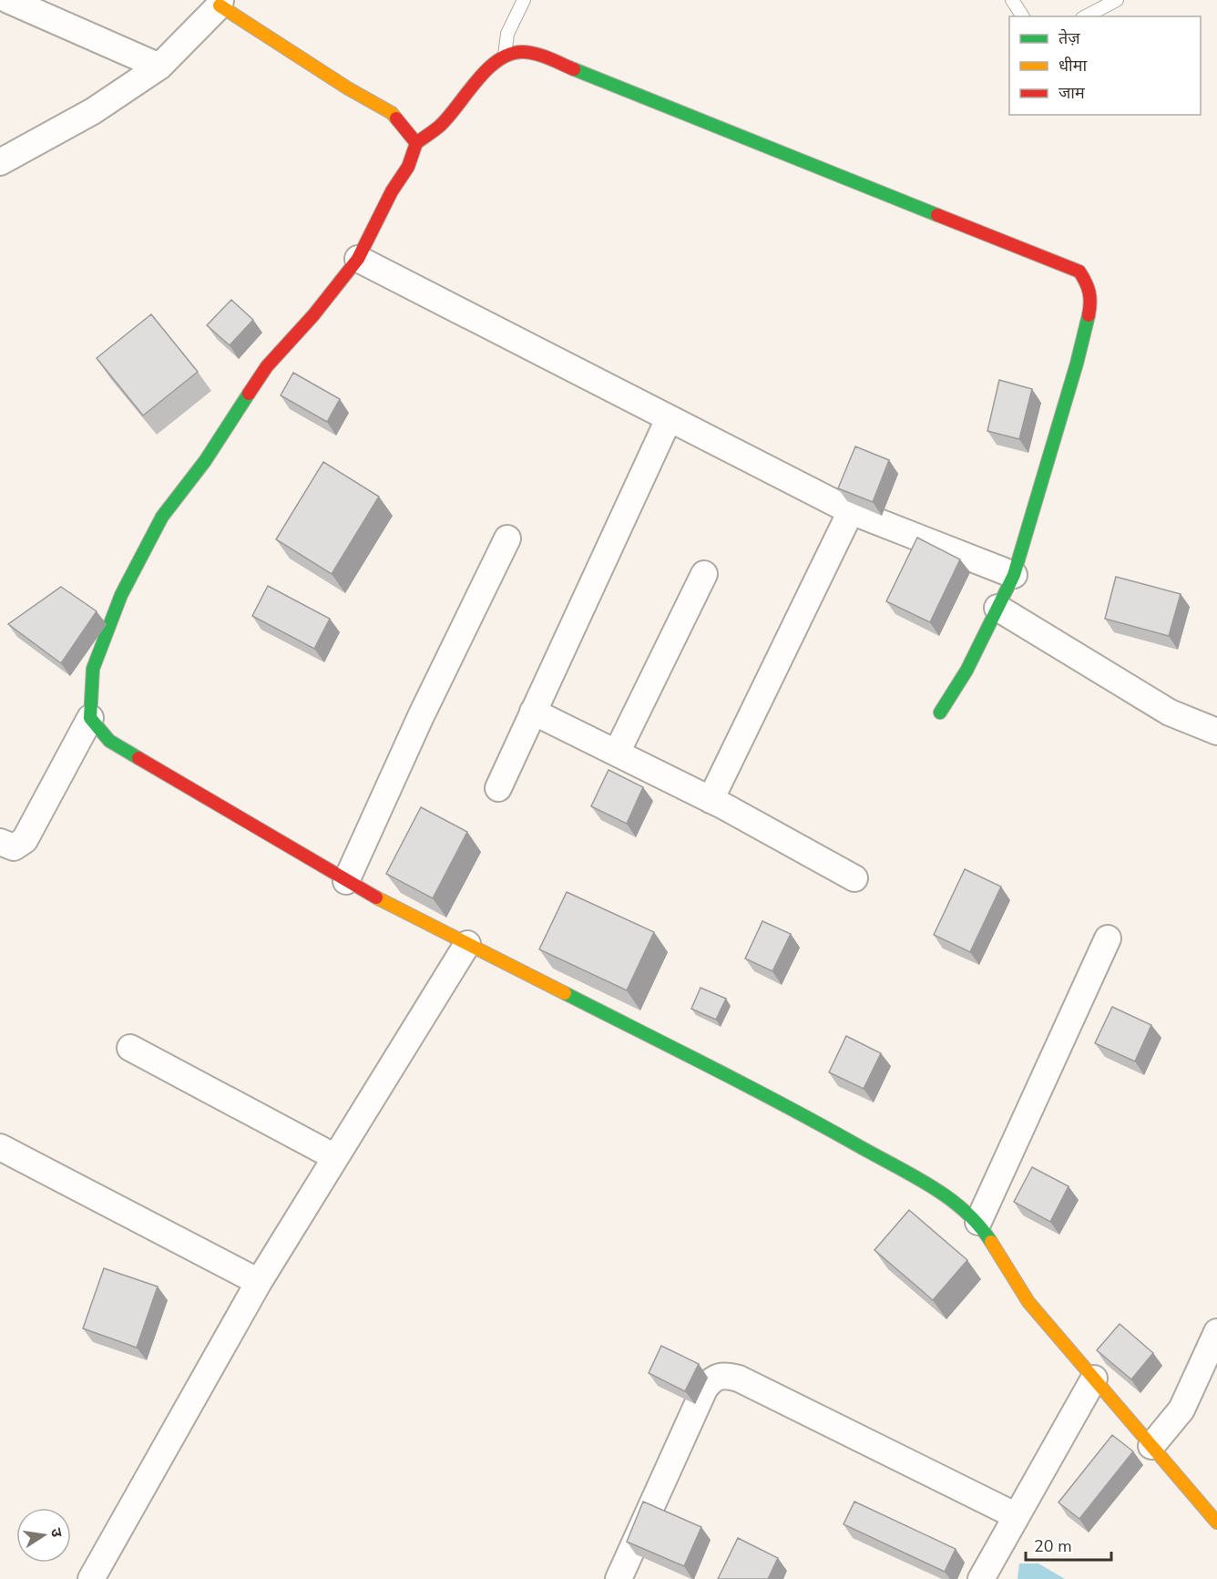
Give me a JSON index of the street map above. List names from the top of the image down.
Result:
{
  "legend": ["तेज़", "धीमा", "जाम"],
  "scale_bar": "20 m",
  "north": "right"
}
